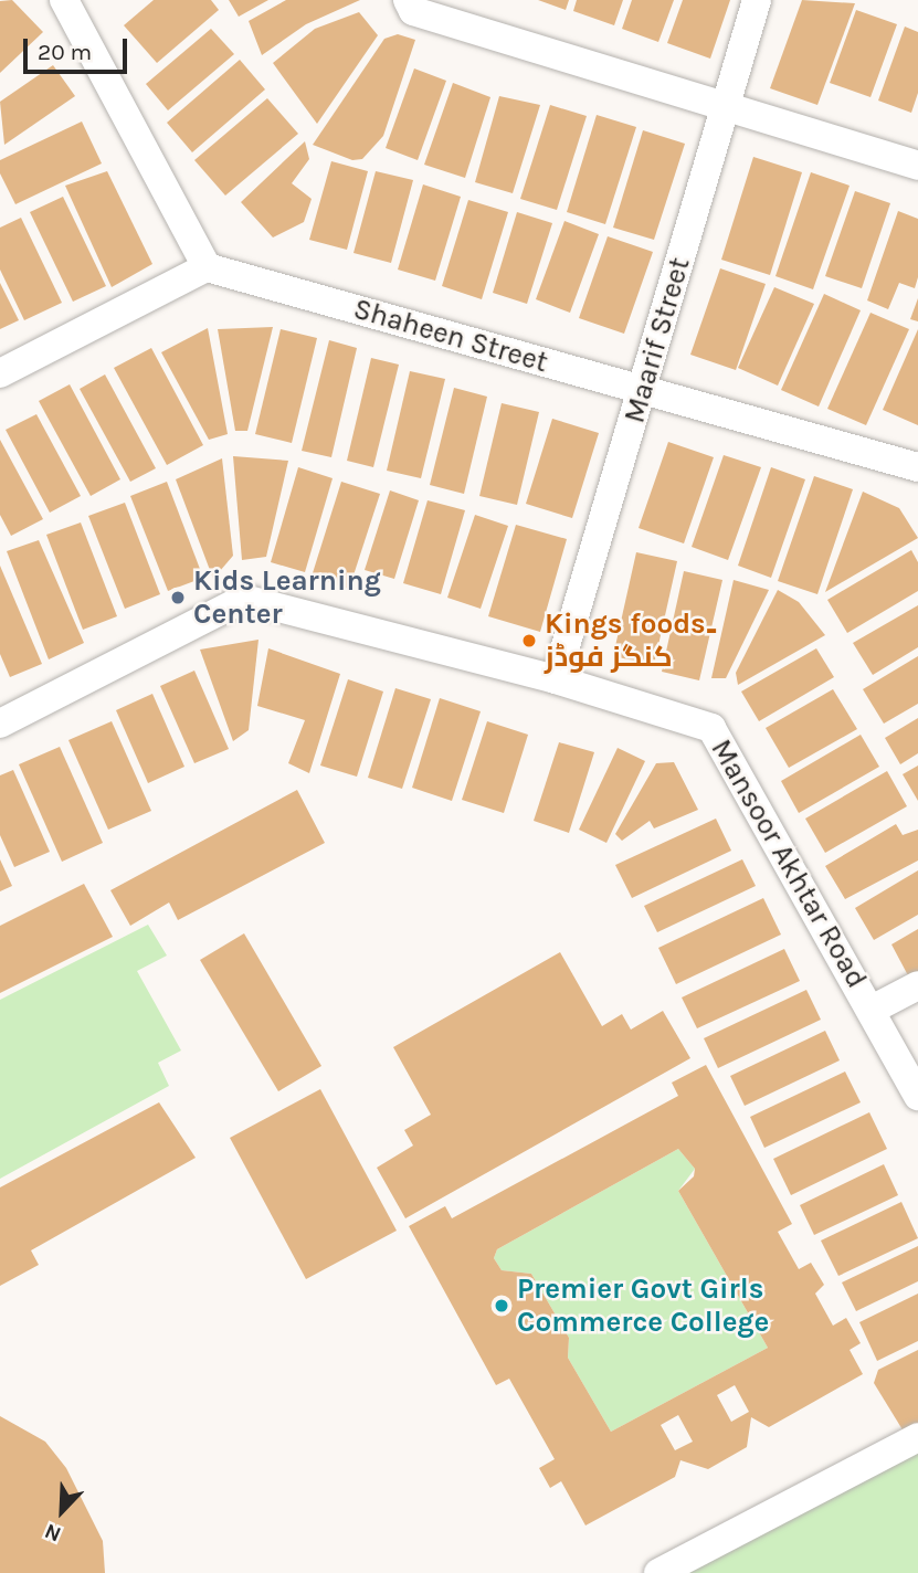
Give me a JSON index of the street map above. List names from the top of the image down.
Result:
{
  "streets": {
    "street": ["Shaheen Street", "Maarif Street", "Mansoor Akhtar Road"]
  },
  "crossings": [
    ["Shaheen Street", "Maarif Street"],
    ["Maarif Street", "Mansoor Akhtar Road"]
  ],
  "places": ["Kids Learning Center", "Kings foods۔ کنگز فوڈز", "Premier Govt Girls Commerce College"],
  "scale_bar": "20 m",
  "north": "bottom left"
}
